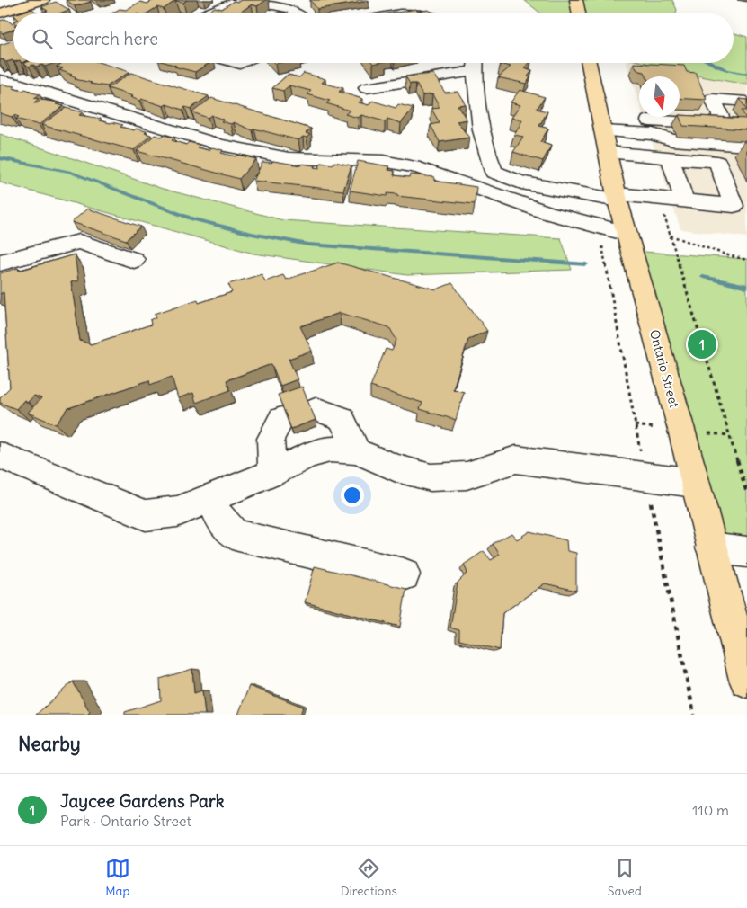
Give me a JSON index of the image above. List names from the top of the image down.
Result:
{
  "streets": {
    "main road": ["Ontario Street"]
  },
  "north": "bottom",
  "page": {
    "search": "Search here",
    "pins": "1",
    "heading": "Nearby",
    "list": [
      {
        "mark": "1",
        "name": "Jaycee Gardens Park",
        "note": "Park · Ontario Street",
        "value": "110 m"
      }
    ],
    "nav": ["Map", "Directions", "Saved"]
  }
}
